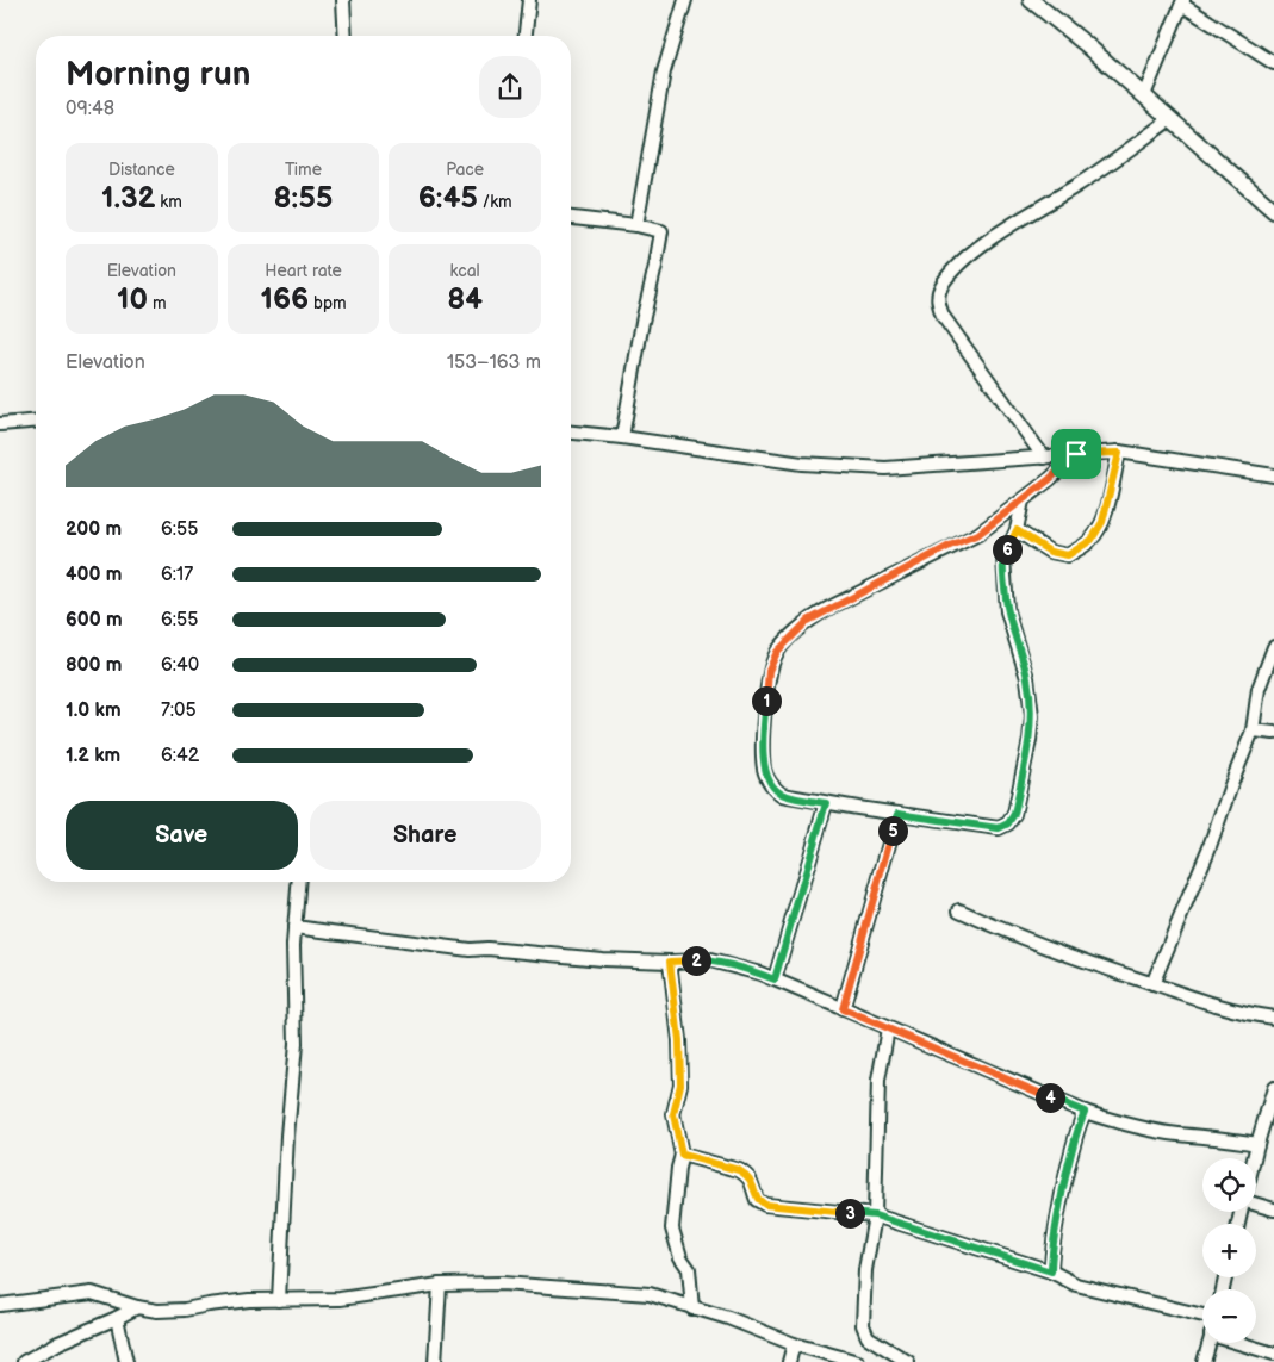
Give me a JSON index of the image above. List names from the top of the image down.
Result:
{
  "page": {
    "heading": ["Morning run", "09:48"],
    "stats": [
      ["Distance", "1.32 km"],
      ["Time", "8:55"],
      ["Pace", "6:45 /km"],
      ["Elevation", "10 m"],
      ["Heart rate", "166 bpm"],
      ["kcal", "84"]
    ],
    "chart": ["Elevation", "153–163 m"],
    "list": [
      {
        "name": "200 m",
        "note": "6:55"
      },
      {
        "name": "400 m",
        "note": "6:17"
      },
      {
        "name": "600 m",
        "note": "6:55"
      },
      {
        "name": "800 m",
        "note": "6:40"
      },
      {
        "name": "1.0 km",
        "note": "7:05"
      },
      {
        "name": "1.2 km",
        "note": "6:42"
      }
    ],
    "pins": [
      "6",
      "1",
      "5",
      "2",
      "4",
      "3"
    ],
    "buttons": ["Save", "Share"],
    "map_buttons": ["+", "−"]
  }
}
